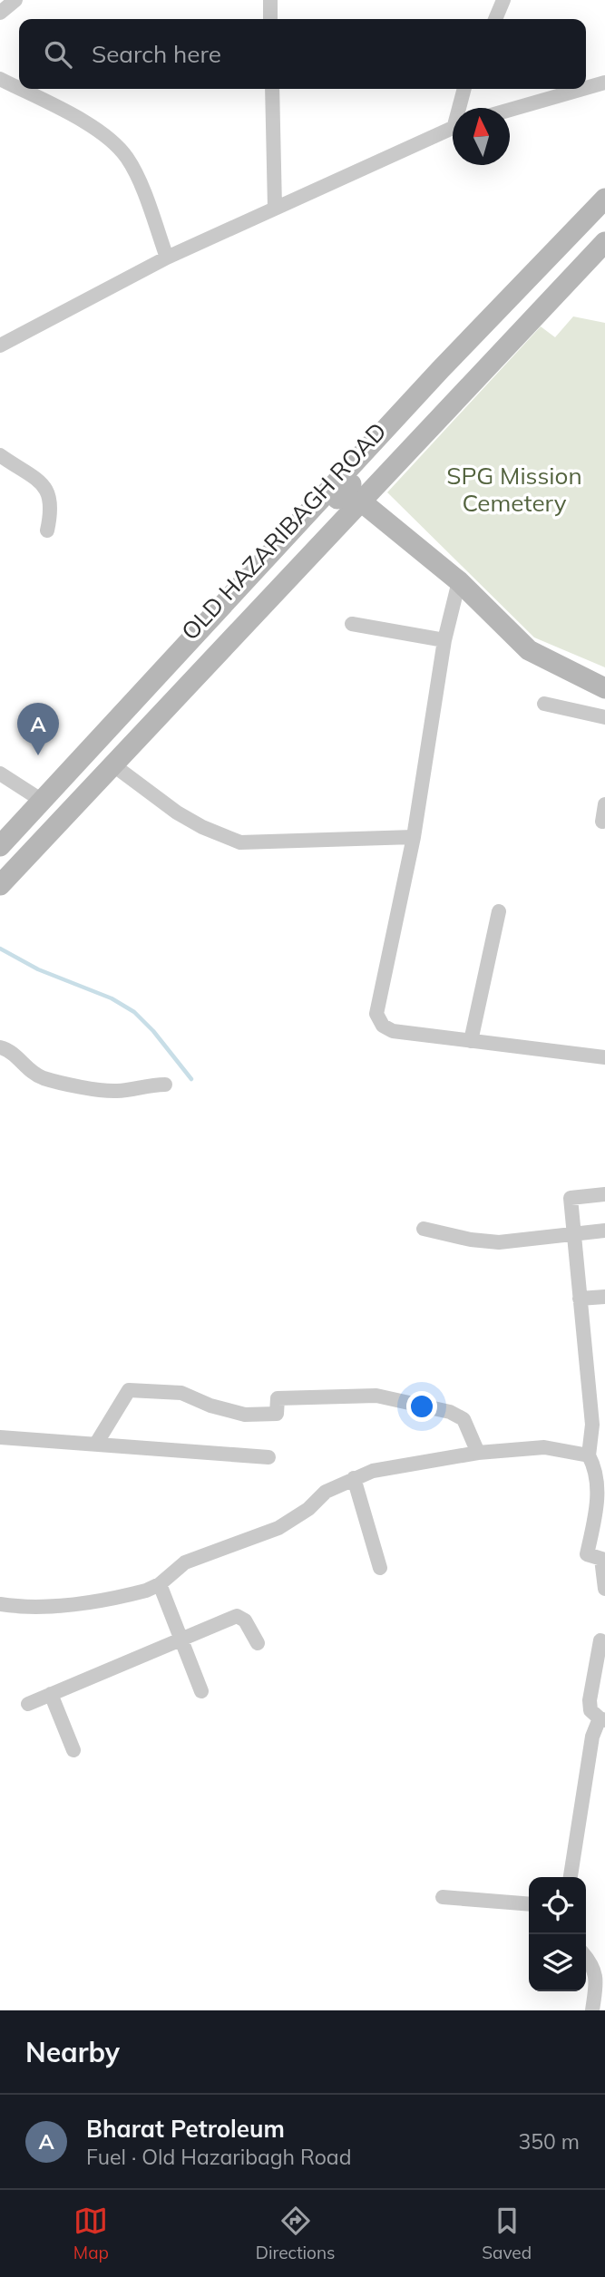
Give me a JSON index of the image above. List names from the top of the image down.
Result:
{
  "streets": {
    "street": ["OLD HAZARIBAGH ROAD"]
  },
  "parks": ["SPG Mission Cemetery"],
  "north": "top",
  "page": {
    "search": "Search here",
    "pins": "A",
    "heading": "Nearby",
    "list": [
      {
        "mark": "A",
        "name": "Bharat Petroleum",
        "note": "Fuel · Old Hazaribagh Road",
        "value": "350 m"
      }
    ],
    "nav": ["Map", "Directions", "Saved"]
  }
}
